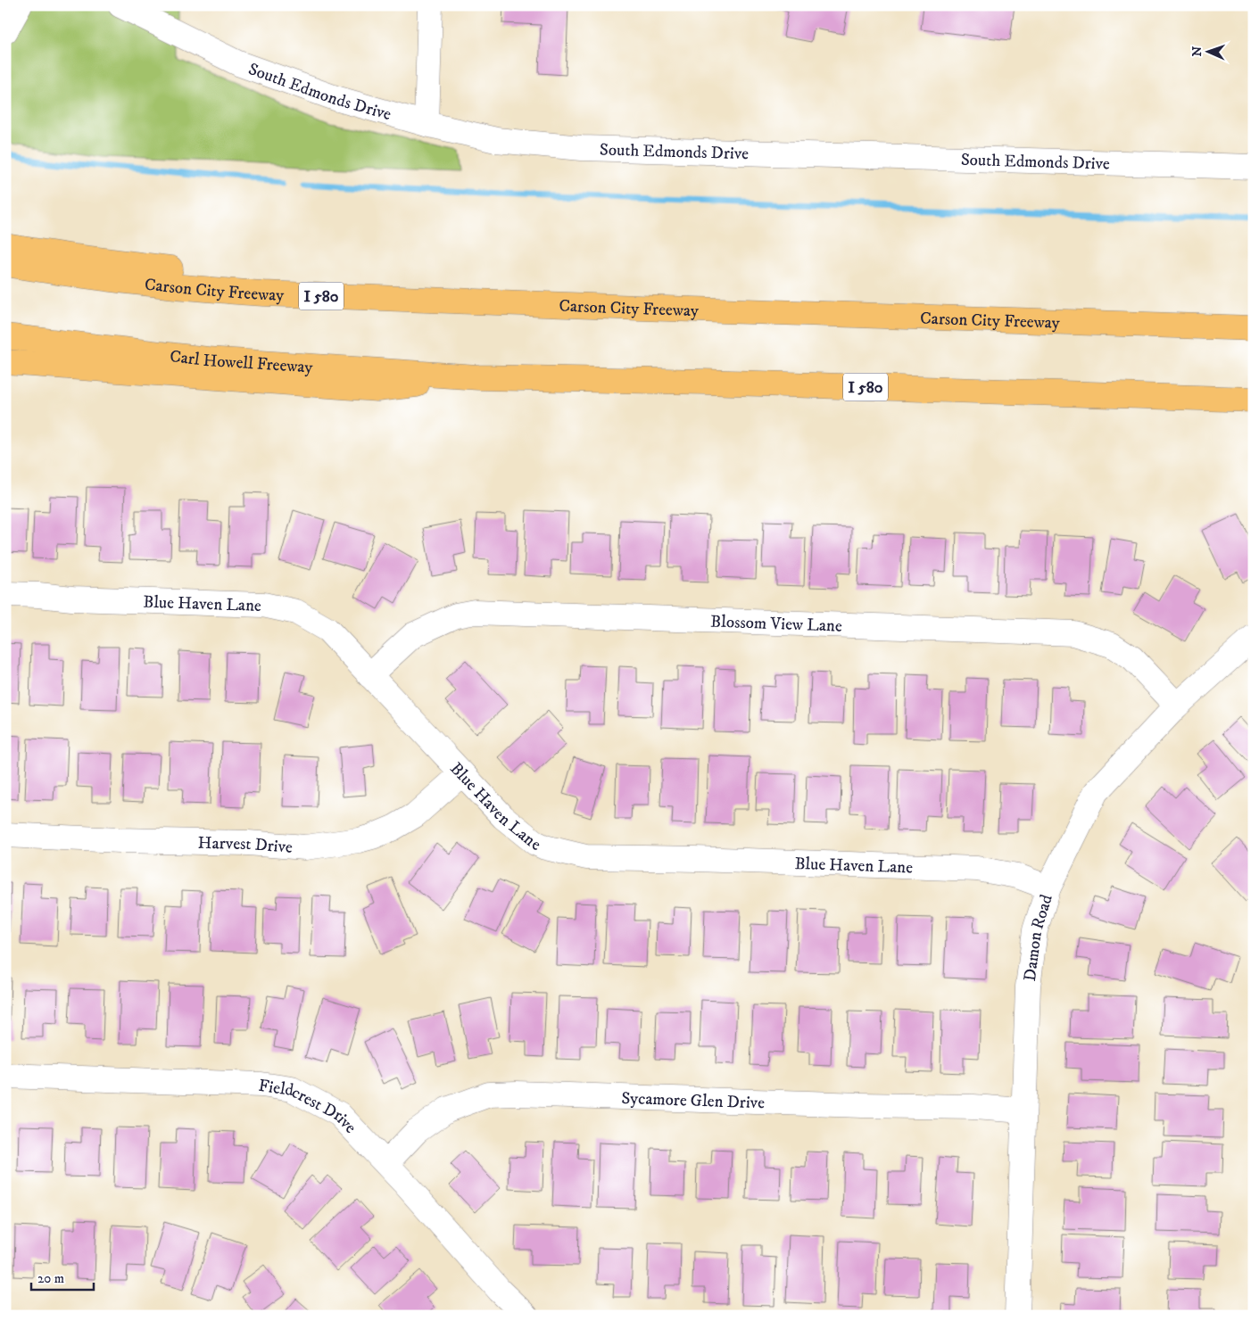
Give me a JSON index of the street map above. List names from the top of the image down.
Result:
{
  "streets": {
    "highway": ["Carson City Freeway", "I 580", "Carl Howell Freeway"],
    "street": [
      "South Edmonds Drive",
      "Blue Haven Lane",
      "Blossom View Lane",
      "Harvest Drive",
      "Damon Road",
      "Sycamore Glen Drive",
      "Fieldcrest Drive"
    ]
  },
  "crossings": [
    ["I 580", "Carl Howell Freeway"],
    ["Blue Haven Lane", "Blossom View Lane"],
    ["Blue Haven Lane", "Harvest Drive"],
    ["Blue Haven Lane", "Damon Road"],
    ["Blossom View Lane", "Damon Road"],
    ["Damon Road", "Sycamore Glen Drive"],
    ["Sycamore Glen Drive", "Fieldcrest Drive"]
  ],
  "scale_bar": "20 m",
  "north": "left"
}
